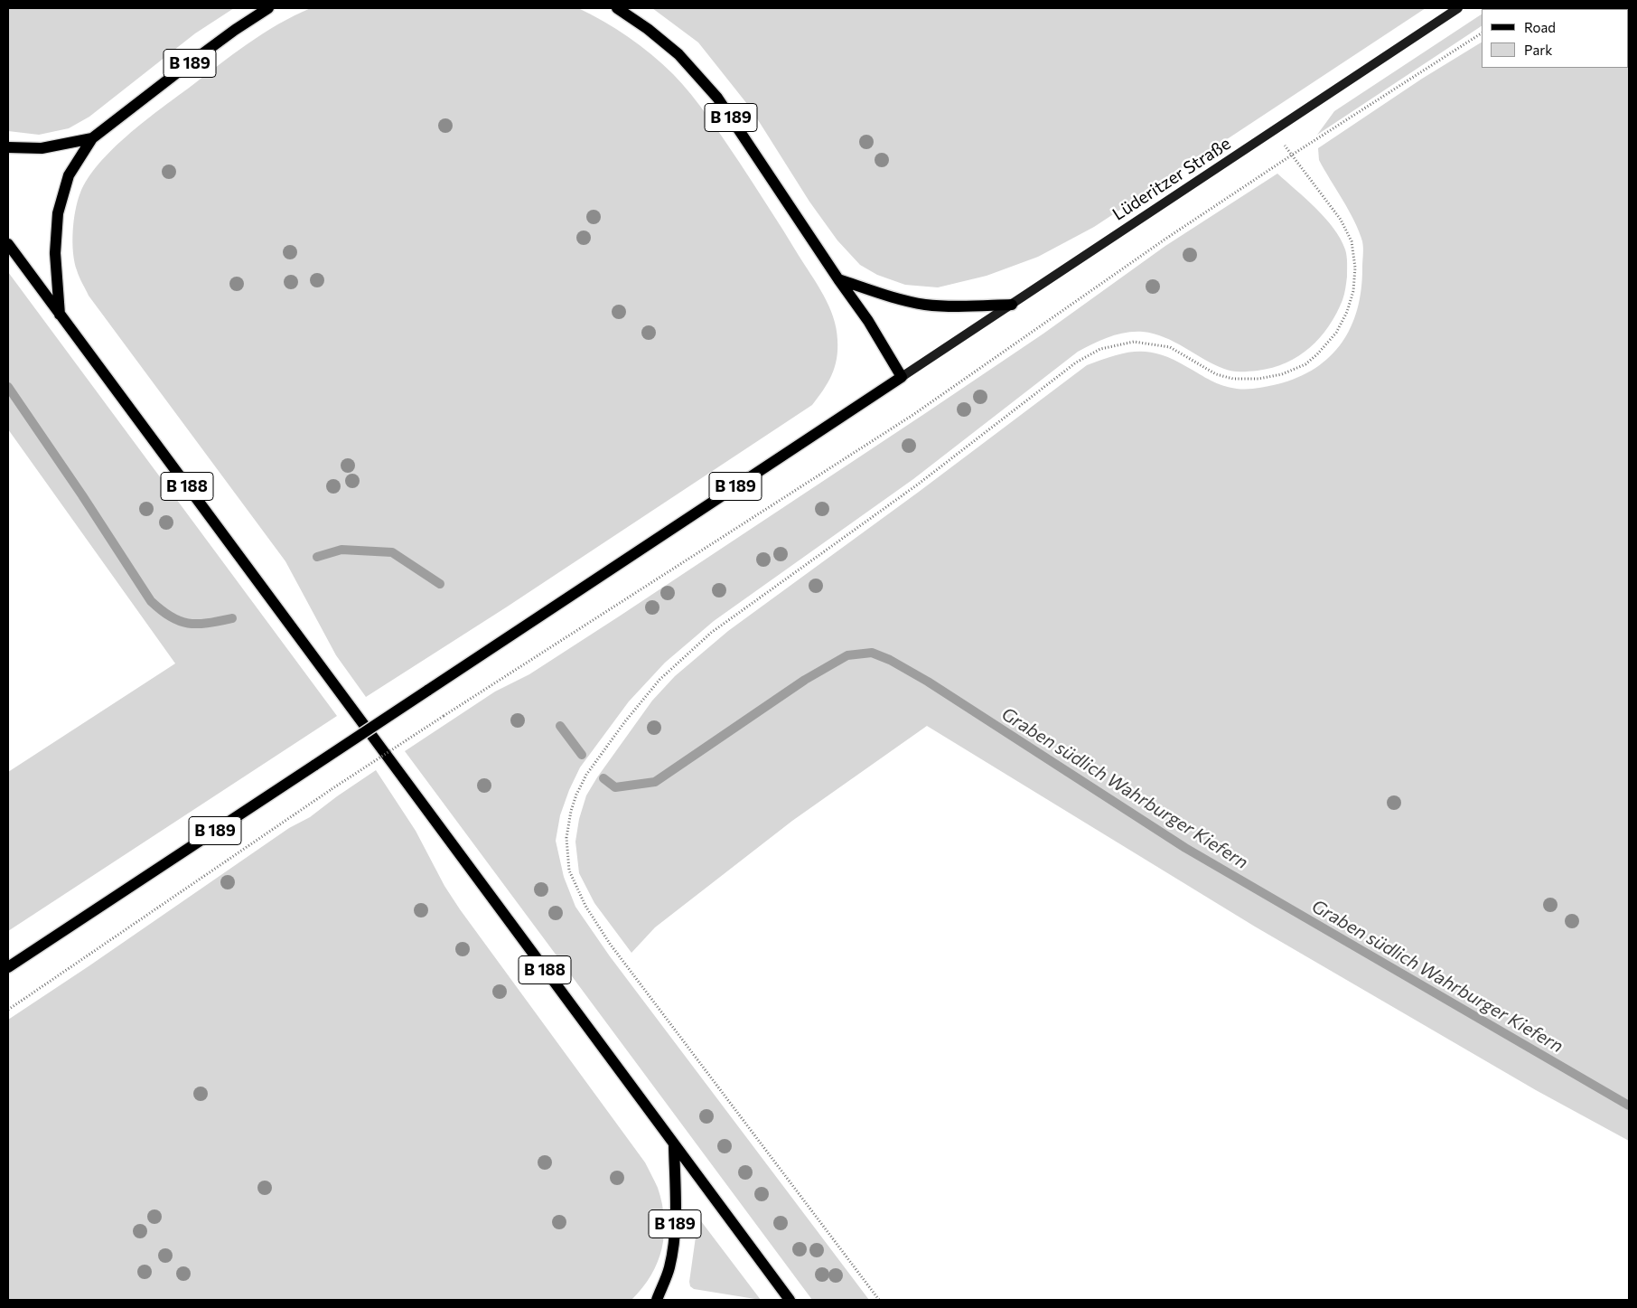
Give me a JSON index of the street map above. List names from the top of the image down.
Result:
{
  "streets": {
    "main road": ["B 189", "Lüderitzer Straße", "B 188"]
  },
  "crossings": [
    ["B 189", "Lüderitzer Straße"],
    ["B 189", "B 188"]
  ],
  "water": ["Graben südlich Wahrburger Kiefern"],
  "legend": ["Road", "Park"]
}
